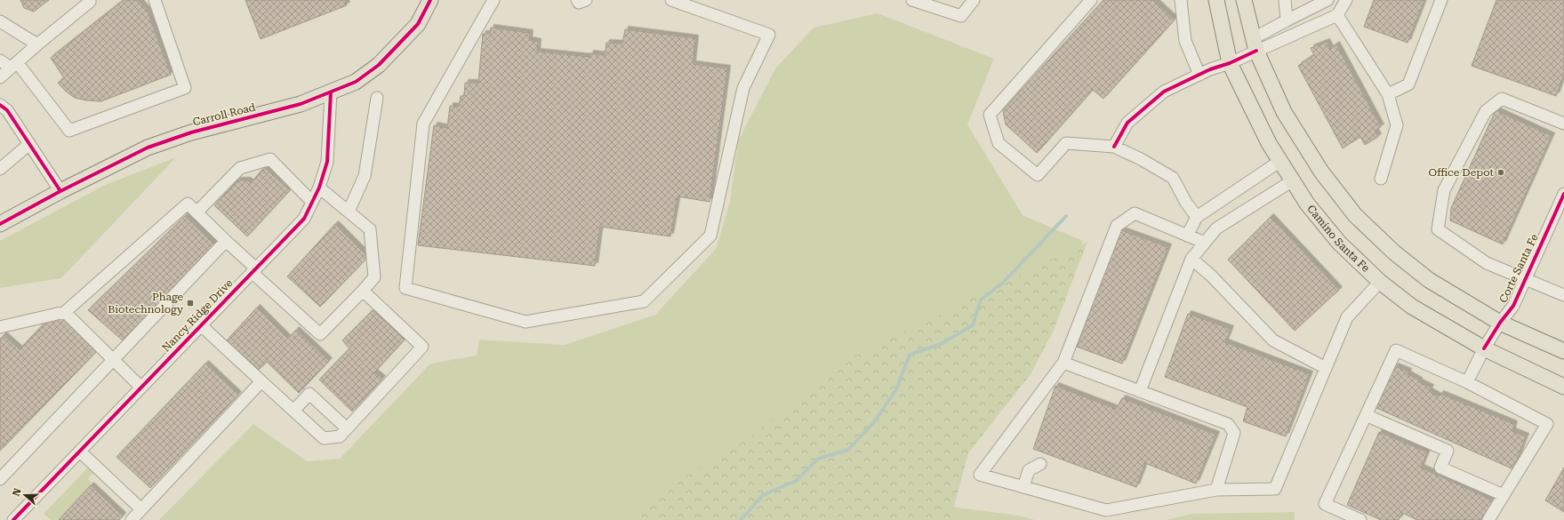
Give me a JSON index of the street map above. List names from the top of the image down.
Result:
{
  "streets": {
    "main road": ["Carroll Road", "Camino Santa Fe"],
    "street": ["Corte Santa Fe", "Nancy Ridge Drive"]
  },
  "crossings": [
    ["Carroll Road", "Nancy Ridge Drive"],
    ["Camino Santa Fe", "Corte Santa Fe"]
  ],
  "places": {
    "other": ["Office Depot"],
    "transit": ["Phage Biotechnology"]
  },
  "north": "left"
}
